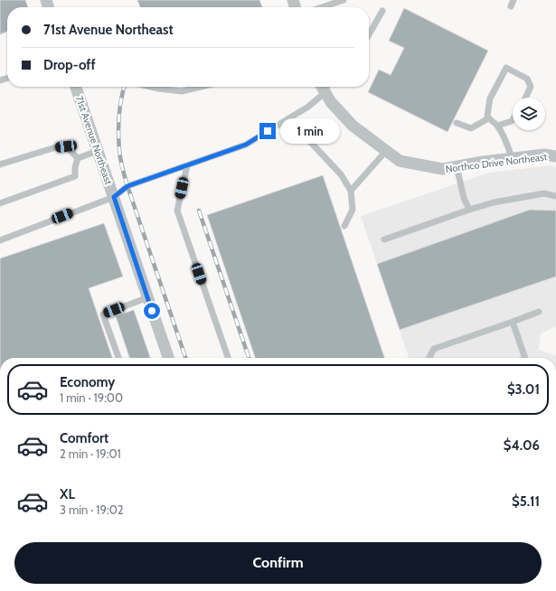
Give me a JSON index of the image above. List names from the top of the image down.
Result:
{
  "streets": {
    "street": ["71st Avenue Northeast", "Northco Drive Northeast"]
  },
  "page": {
    "banner": ["71st Avenue Northeast", "Drop-off"],
    "bubble": "1 min",
    "list": [
      {
        "name": "Economy",
        "note": "1 min · 19:00",
        "value": "$3.01"
      },
      {
        "name": "Comfort",
        "note": "2 min · 19:01",
        "value": "$4.06"
      },
      {
        "name": "XL",
        "note": "3 min · 19:02",
        "value": "$5.11"
      }
    ],
    "buttons": "Confirm"
  }
}
